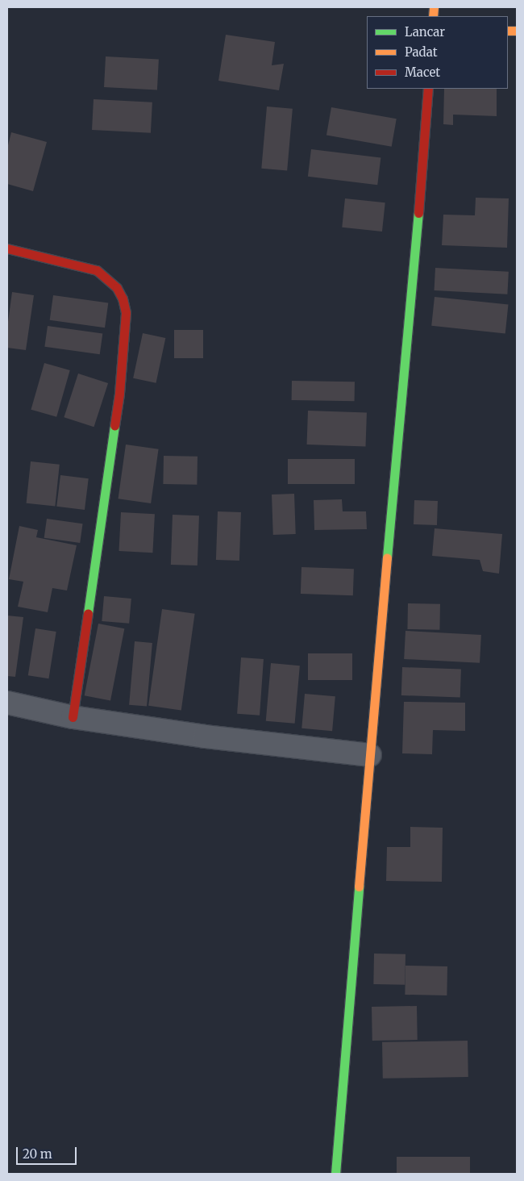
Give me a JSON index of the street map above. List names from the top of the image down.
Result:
{
  "legend": ["Lancar", "Padat", "Macet"],
  "scale_bar": "20 m"
}
